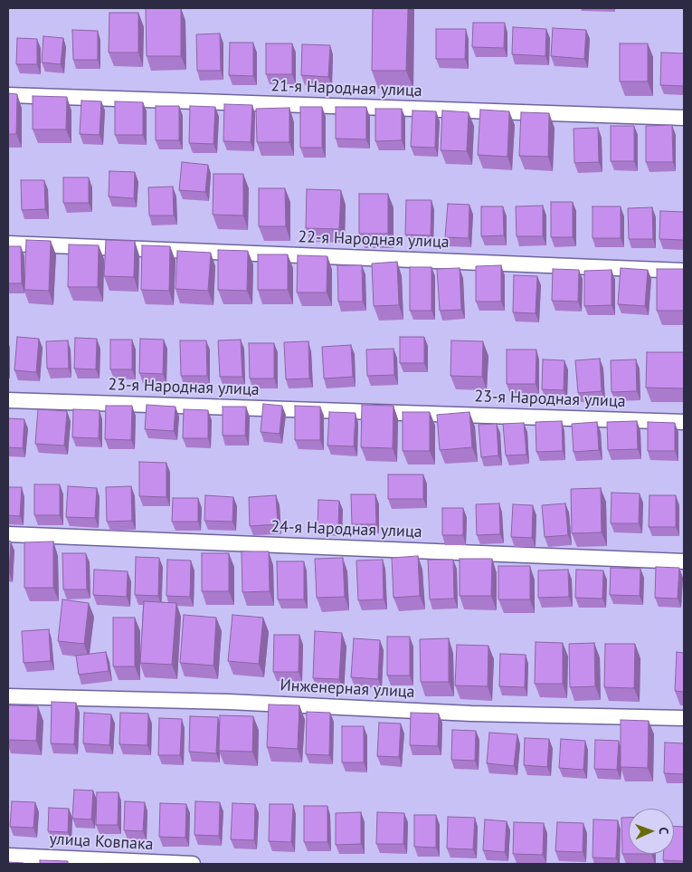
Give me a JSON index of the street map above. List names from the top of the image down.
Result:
{
  "streets": {
    "street": [
      "21-я Народная улица",
      "22-я Народная улица",
      "23-я Народная улица",
      "24-я Народная улица",
      "Инженерная улица",
      "улица Ковпака"
    ]
  },
  "north": "right"
}
